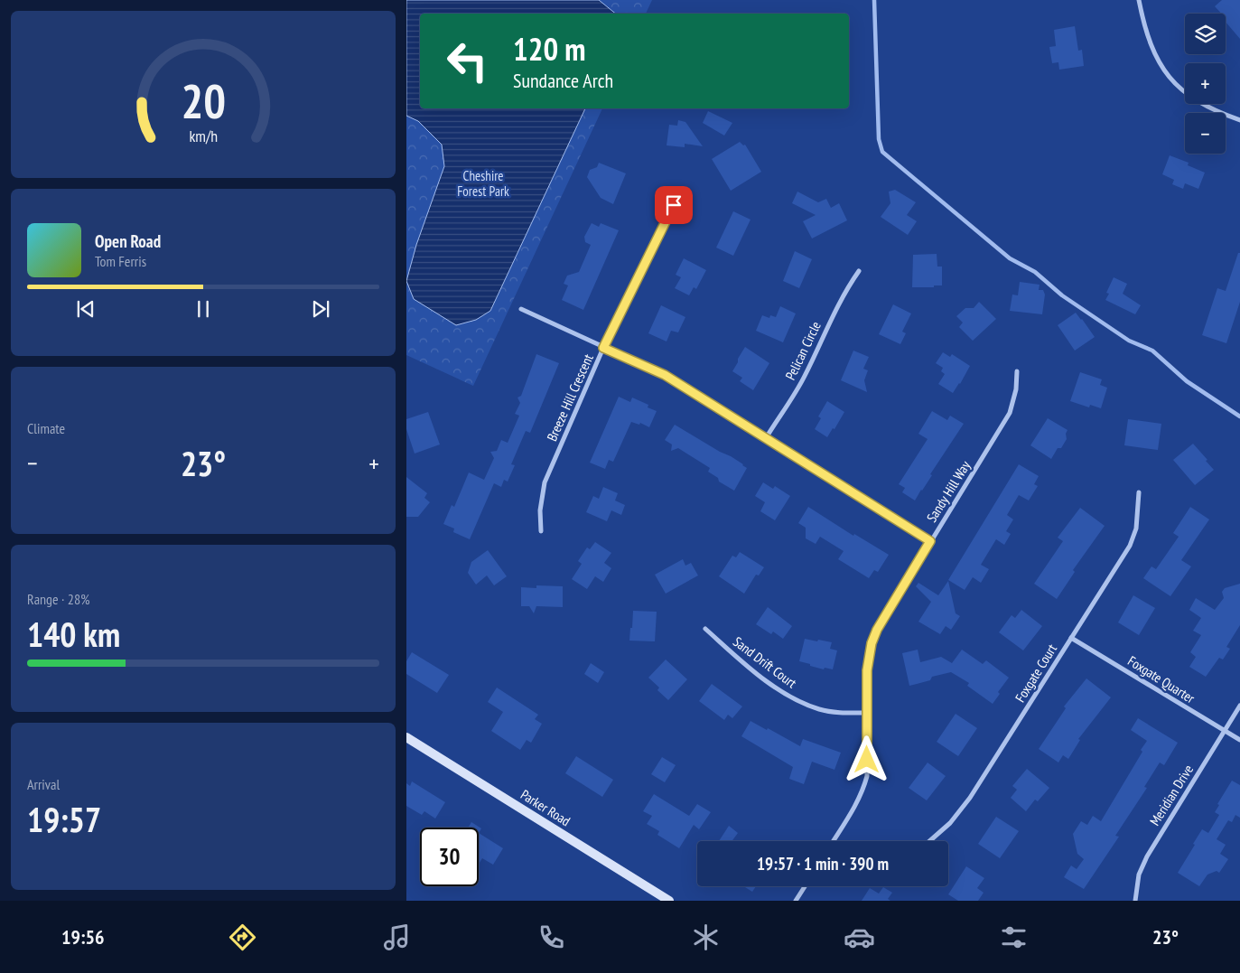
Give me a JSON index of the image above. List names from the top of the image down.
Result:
{
  "streets": {
    "street": [
      "Pelican Circle",
      "Breeze Hill Crescent",
      "Sandy Hill Way",
      "Sand Drift Court",
      "Foxgate Court",
      "Foxgate Quarter",
      "Meridian Drive",
      "Parker Road"
    ]
  },
  "crossings": [
    ["Sandy Hill Way", "Sand Drift Court"],
    ["Foxgate Court", "Foxgate Quarter"],
    ["Foxgate Quarter", "Meridian Drive"]
  ],
  "parks": ["Cheshire Forest Park"],
  "page": {
    "map_buttons": ["+", "−"],
    "turn": ["120 m", "Sundance Arch"],
    "song": ["Open Road", "Tom Ferris"],
    "tile": [
      "Climate",
      ["Range · 28%", "140 km"],
      ["Arrival", "19:57"]
    ],
    "heat": ["−", "23°", "+"],
    "limit": "30",
    "trip": "19:57 · 1 min · 390 m",
    "tabs": ["19:56", "23°"],
    "gauge": ["20", "km/h"]
  }
}
